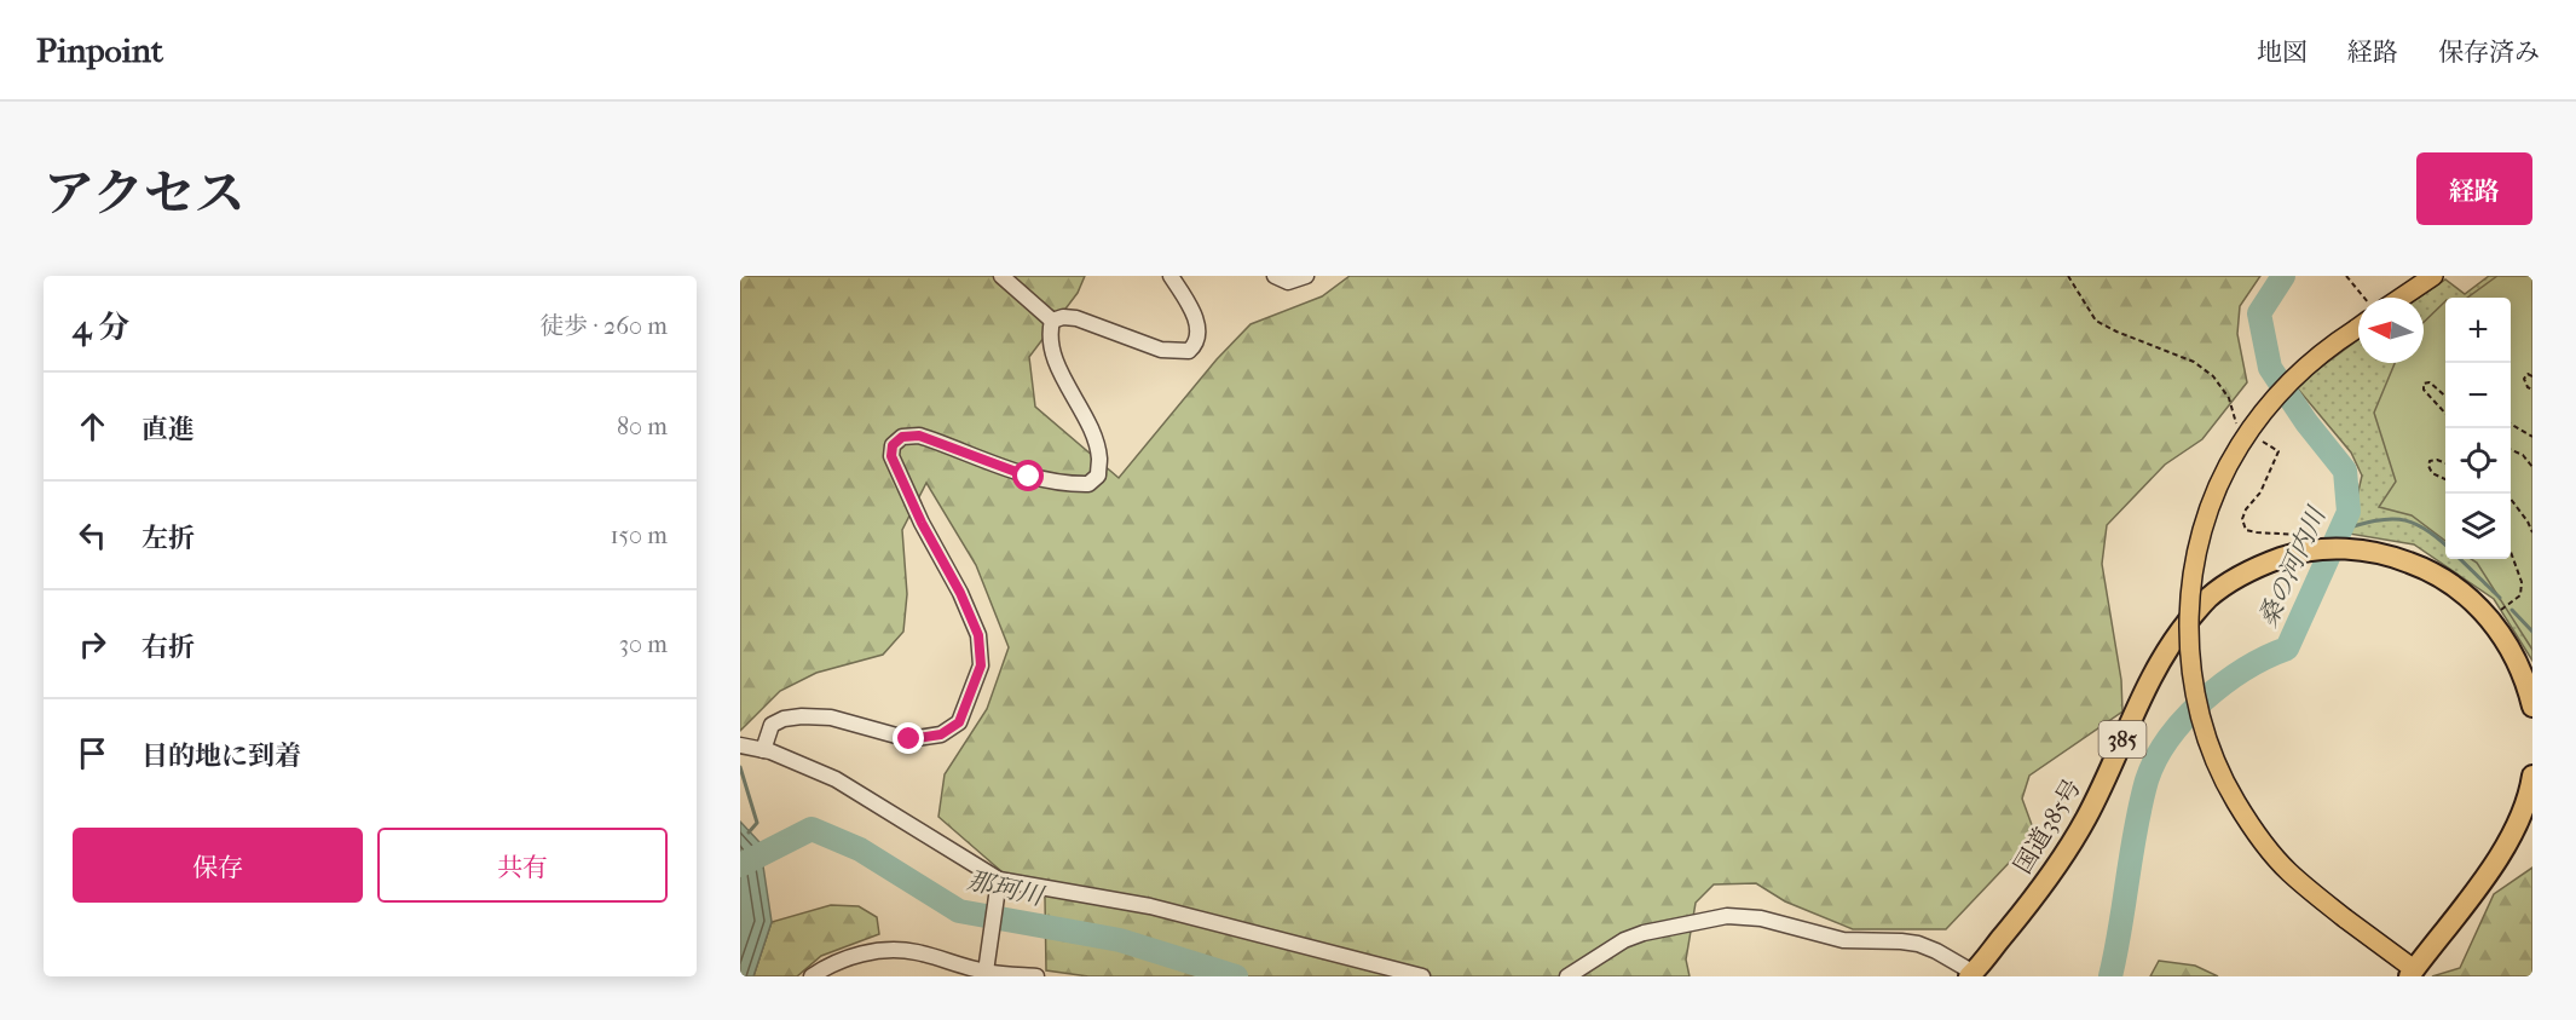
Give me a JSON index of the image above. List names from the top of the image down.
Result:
{
  "streets": {
    "highway": ["385", "国道385号"]
  },
  "water": ["桑の河内川", "那珂川"],
  "north": "left",
  "page": {
    "header": "Pinpoint",
    "nav": ["地図", "経路", "保存済み"],
    "title": "アクセス",
    "buttons": [
      "経路",
      ["保存", "共有"]
    ],
    "heading": ["4 分", "徒歩 · 260 m"],
    "map_buttons": ["+", "−"],
    "list": [
      ["直進", "80 m"],
      ["左折", "150 m"],
      ["右折", "30 m"],
      "目的地に到着"
    ]
  }
}
